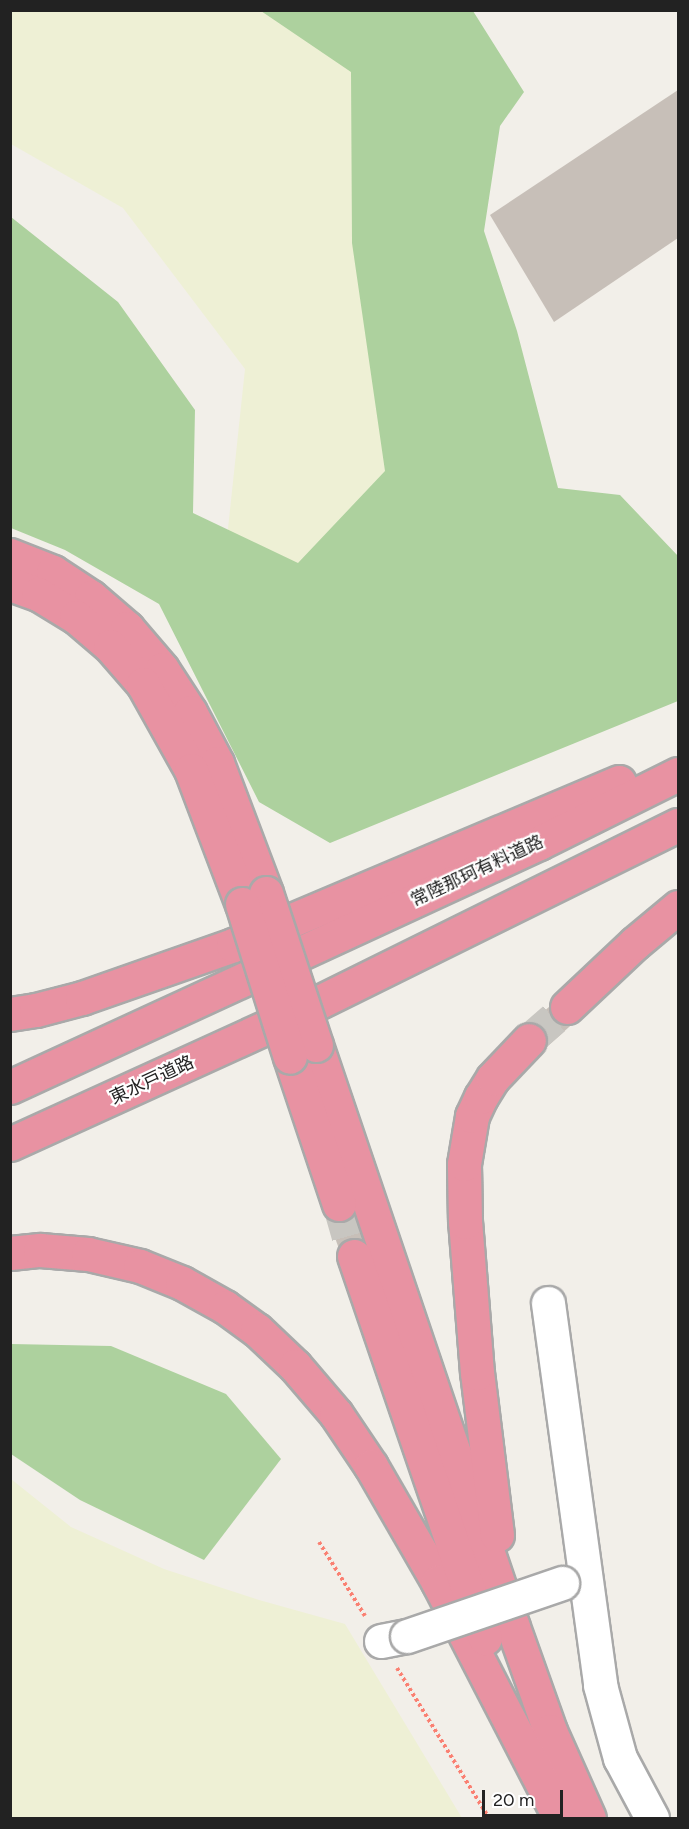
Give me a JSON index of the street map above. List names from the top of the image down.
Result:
{
  "streets": {
    "highway": ["常陸那珂有料道路", "東水戸道路"]
  },
  "scale_bar": "20 m"
}
